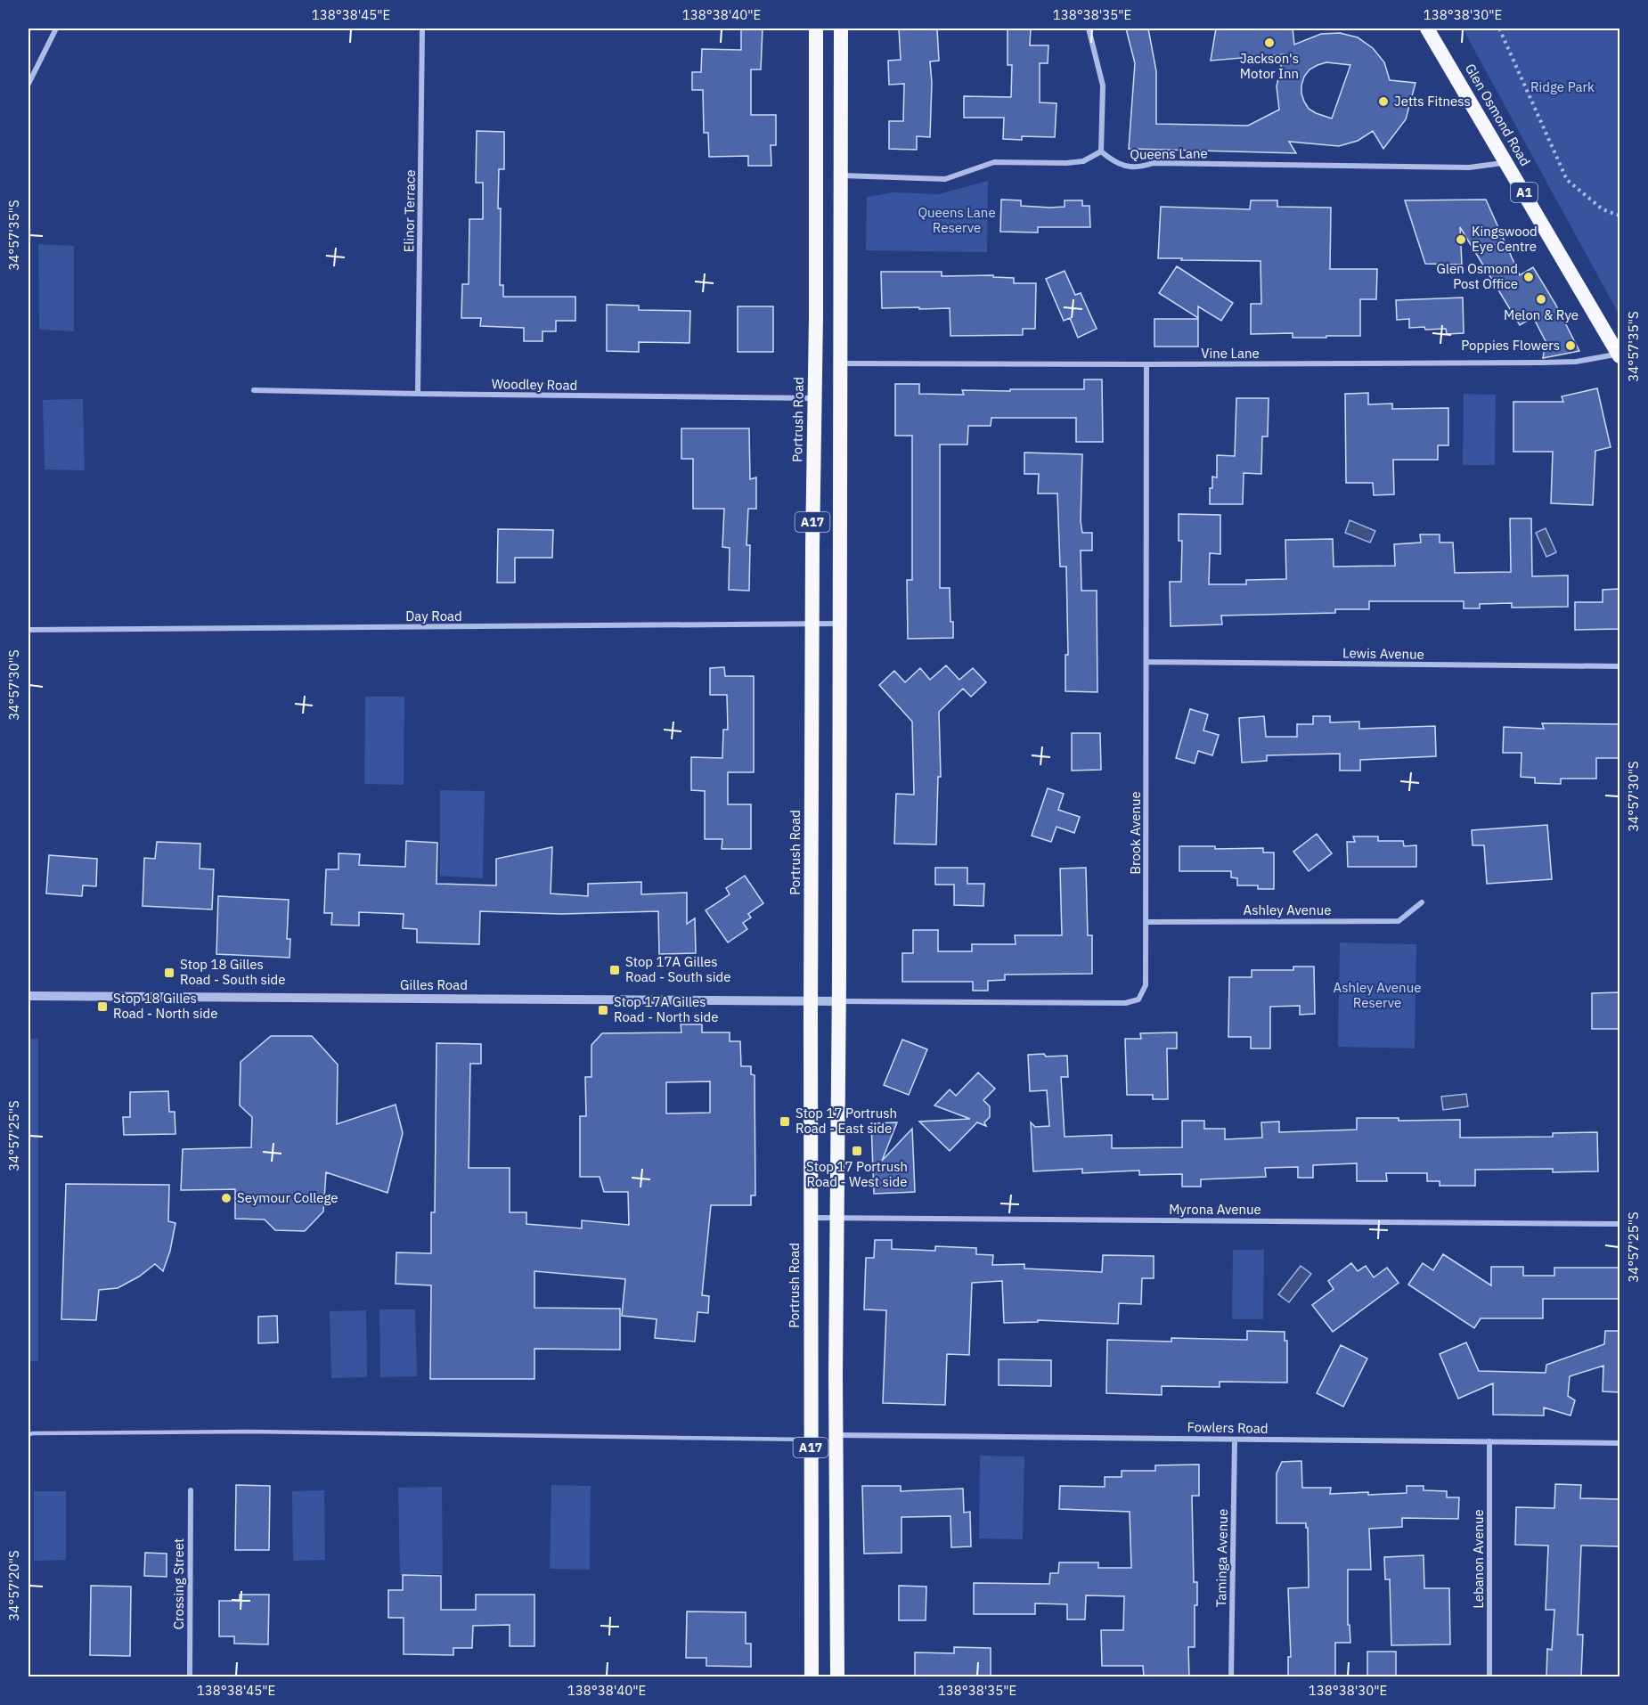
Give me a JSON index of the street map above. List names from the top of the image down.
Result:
{
  "streets": {
    "highway": [
      "Glen Osmond Road",
      "A1",
      "Portrush Road",
      "A17"
    ],
    "street": [
      "Queens Lane",
      "Elinor Terrace",
      "Vine Lane",
      "Woodley Road",
      "Day Road",
      "Lewis Avenue",
      "Brook Avenue",
      "Ashley Avenue",
      "Gilles Road",
      "Myrona Avenue",
      "Fowlers Road",
      "Taminga Avenue",
      "Lebanon Avenue",
      "Crossing Street"
    ]
  },
  "crossings": [
    ["Glen Osmond Road", "Queens Lane"],
    ["Glen Osmond Road", "Vine Lane"],
    ["Elinor Terrace", "Woodley Road"],
    ["Vine Lane", "A17"],
    ["Vine Lane", "Brook Avenue"],
    ["Woodley Road", "Portrush Road"],
    ["Portrush Road", "Day Road"],
    ["Portrush Road", "Gilles Road"],
    ["Portrush Road", "Myrona Avenue"],
    ["A17", "Day Road"],
    ["A17", "Brook Avenue"],
    ["A17", "Gilles Road"],
    ["A17", "Myrona Avenue"],
    ["A17", "Fowlers Road"],
    ["Lewis Avenue", "Brook Avenue"],
    ["Brook Avenue", "Ashley Avenue"],
    ["Brook Avenue", "Gilles Road"],
    ["Fowlers Road", "Taminga Avenue"],
    ["Fowlers Road", "Lebanon Avenue"]
  ],
  "parks": ["Ridge Park", "Queens Lane Reserve", "Ashley Avenue Reserve"],
  "places": {
    "other": [
      "Jackson's Motor Inn",
      "Jetts Fitness",
      "Kingswood Eye Centre",
      "Glen Osmond Post Office",
      "Melon & Rye",
      "Poppies Flowers",
      "Seymour College"
    ],
    "transit": [
      "Stop 17A Gilles Road - South side",
      "Stop 18 Gilles Road - South side",
      "Stop 18 Gilles Road - North side",
      "Stop 17A Gilles Road - North side",
      "Stop 17 Portrush Road - East side",
      "Stop 17 Portrush Road - West side"
    ]
  },
  "coordinates": [
    "138°38'45\"E",
    "138°38'40\"E",
    "138°38'35\"E",
    "138°38'30\"E",
    "34°57'35\"S",
    "34°57'30\"S",
    "34°57'25\"S",
    "34°57'20\"S"
  ]
}
